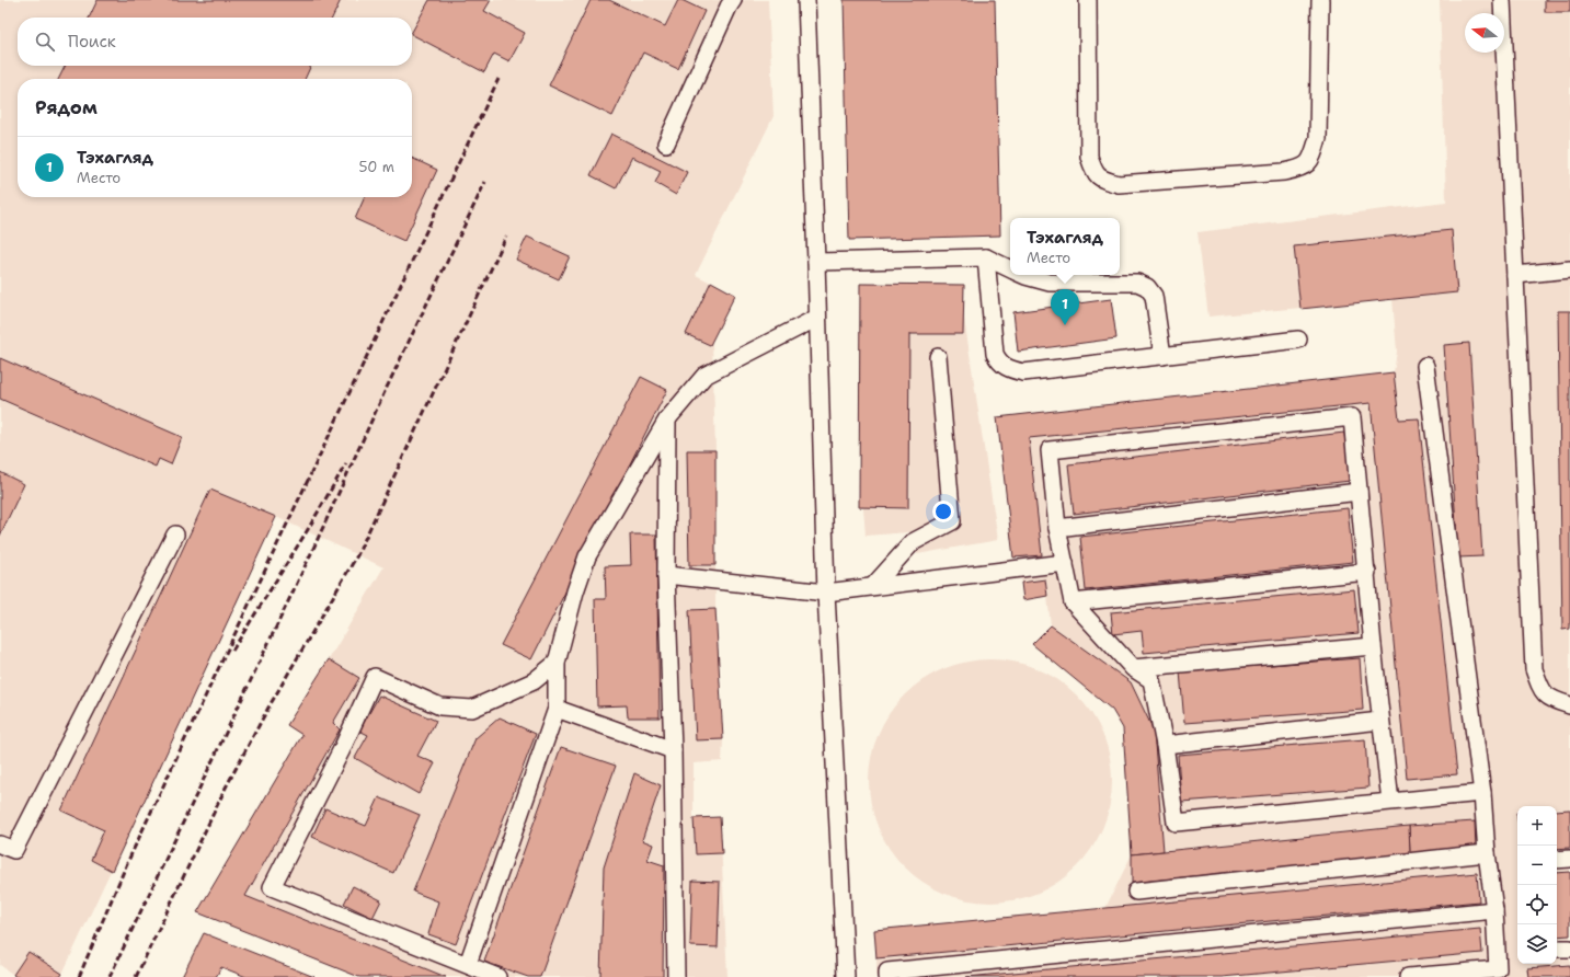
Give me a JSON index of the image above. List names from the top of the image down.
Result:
{
  "north": "left",
  "page": {
    "search": "Поиск",
    "heading": "Рядом",
    "list": [
      {
        "mark": "1",
        "name": "Тэхагляд",
        "note": "Место",
        "value": "50 m"
      }
    ],
    "popup": ["Тэхагляд", "Место"],
    "pins": "1",
    "map_buttons": ["+", "−"]
  }
}
